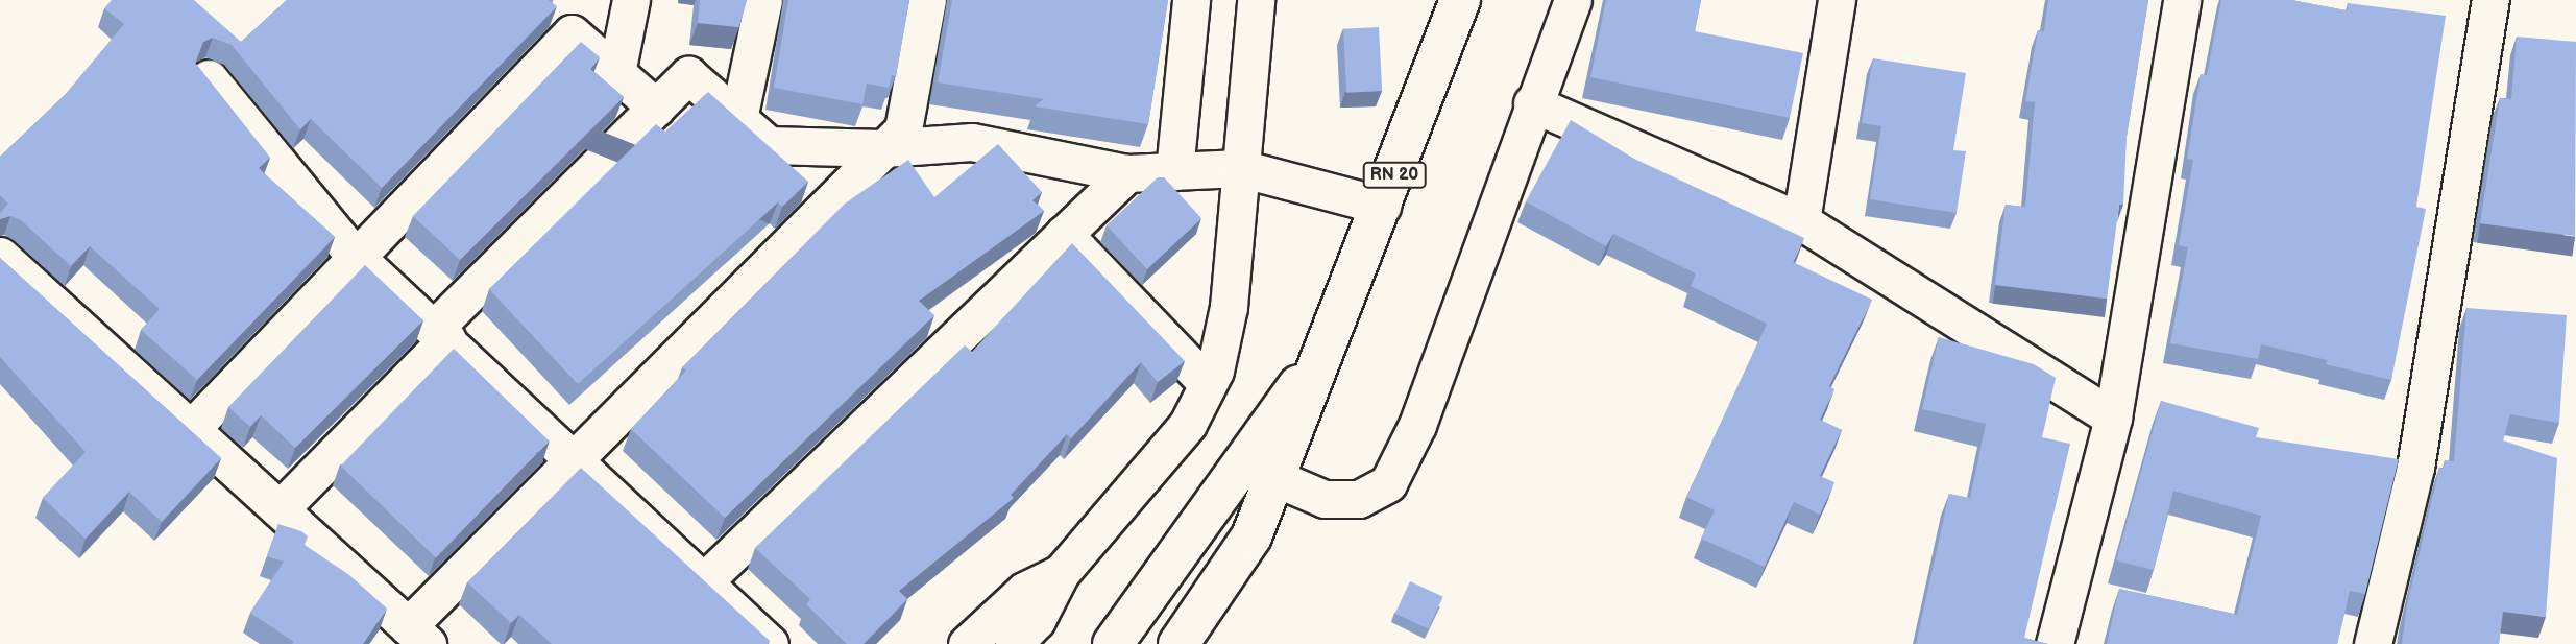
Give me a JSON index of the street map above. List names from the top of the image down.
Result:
{
  "streets": {
    "main road": ["RN 20"]
  }
}
